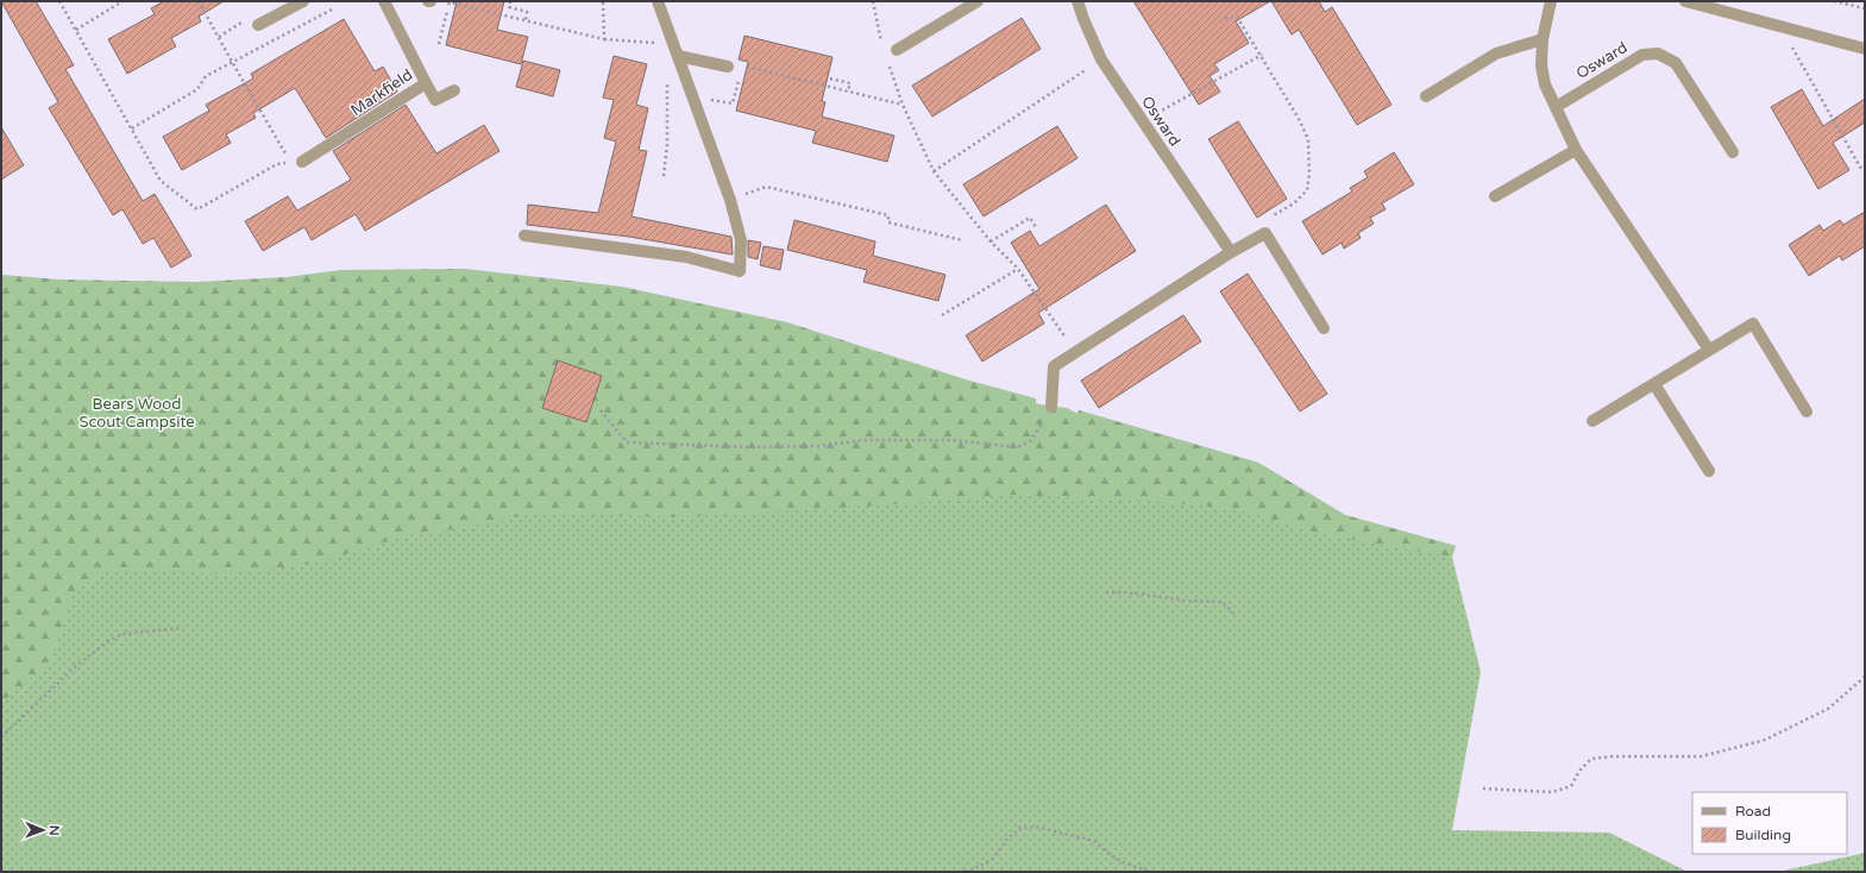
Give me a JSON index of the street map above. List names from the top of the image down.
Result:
{
  "streets": {
    "street": ["Osward", "Markfield"]
  },
  "parks": ["Bears Wood Scout Campsite"],
  "legend": ["Road", "Building"],
  "north": "right"
}
